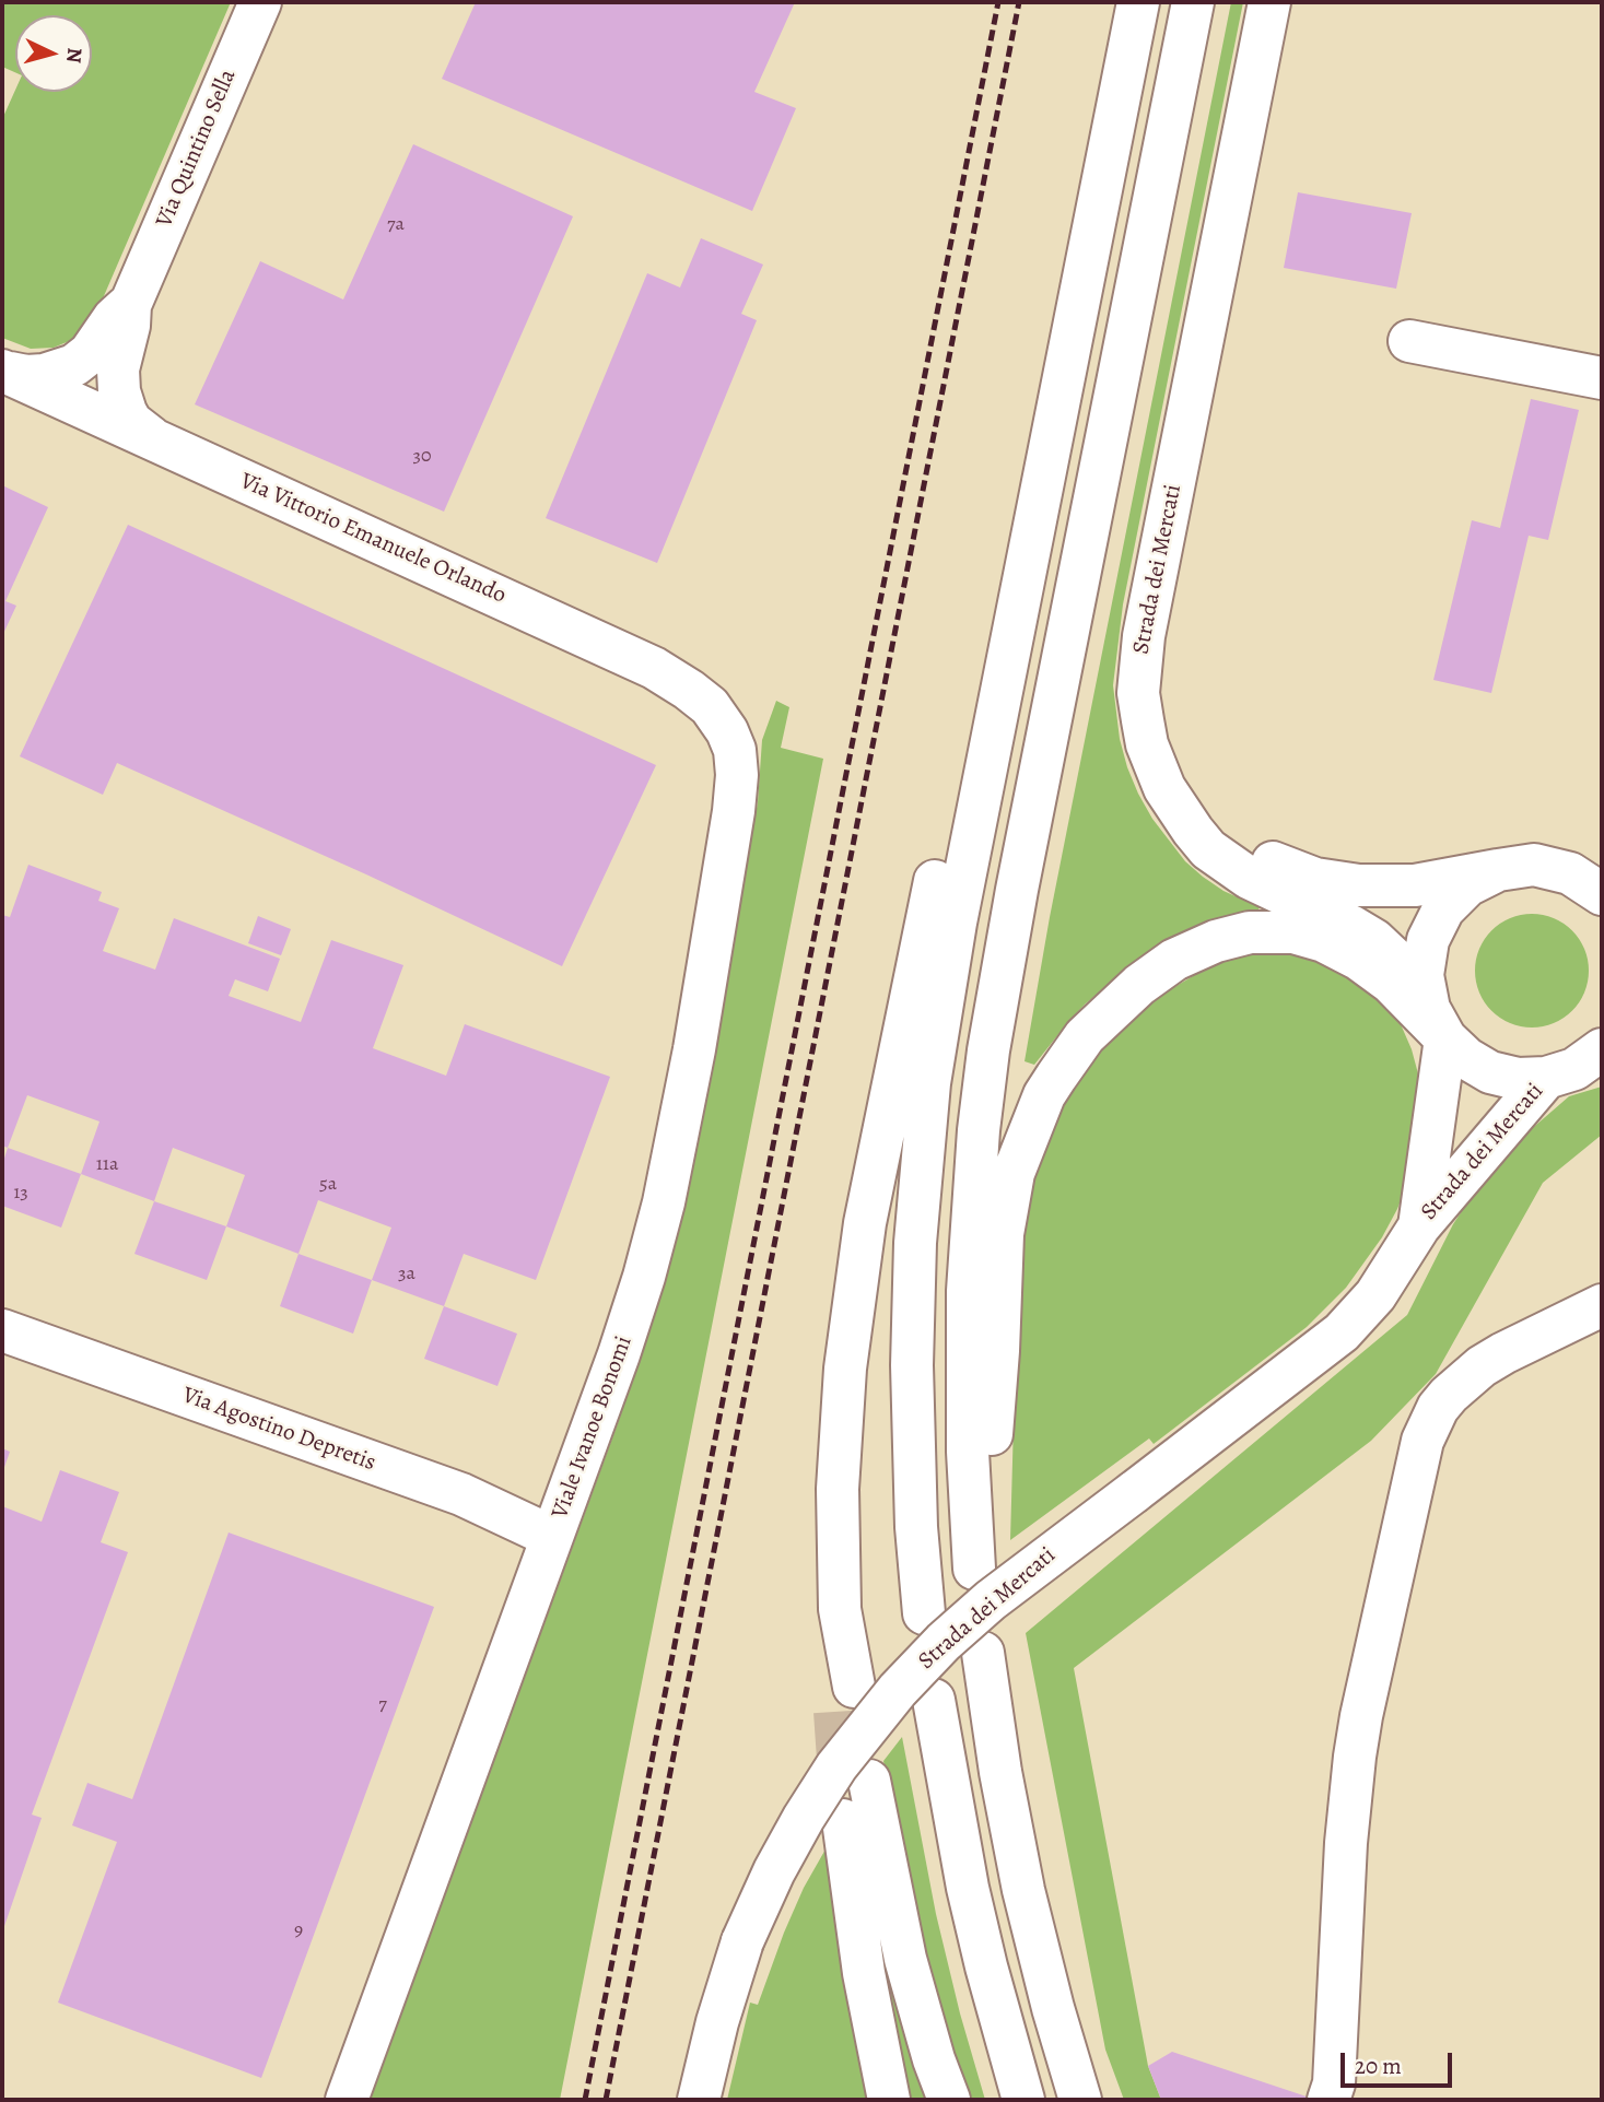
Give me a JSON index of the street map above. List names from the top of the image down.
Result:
{
  "streets": {
    "main road": [
      "Via Quintino Sella",
      "Via Vittorio Emanuele Orlando",
      "Strada dei Mercati",
      "Viale Ivanoe Bonomi",
      "Via Agostino Depretis"
    ]
  },
  "crossings": [
    ["Via Quintino Sella", "Via Vittorio Emanuele Orlando"],
    ["Via Vittorio Emanuele Orlando", "Viale Ivanoe Bonomi"],
    ["Viale Ivanoe Bonomi", "Via Agostino Depretis"]
  ],
  "house_numbers": [
    "7a",
    "30",
    "11a",
    "5a",
    "13",
    "3a",
    "7",
    "9"
  ],
  "scale_bar": "20 m",
  "north": "right"
}
